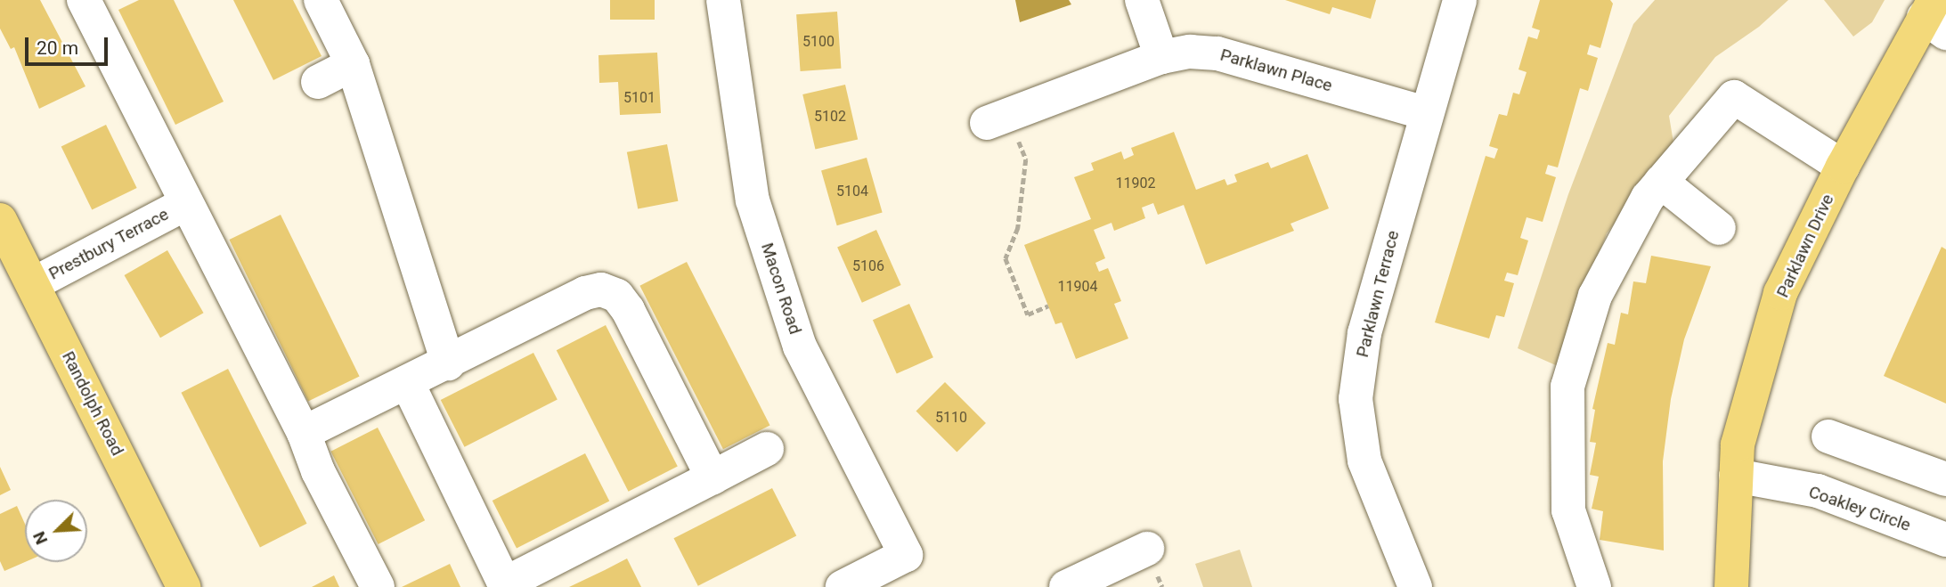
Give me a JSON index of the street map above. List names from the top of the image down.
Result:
{
  "streets": {
    "main road": ["Parklawn Drive", "Randolph Road"],
    "street": [
      "Parklawn Place",
      "Prestbury Terrace",
      "Macon Road",
      "Parklawn Terrace",
      "Coakley Circle"
    ]
  },
  "crossings": [
    ["Parklawn Place", "Parklawn Terrace"],
    ["Prestbury Terrace", "Randolph Road"],
    ["Parklawn Drive", "Coakley Circle"]
  ],
  "house_numbers": [
    "5100",
    "5101",
    "5102",
    "11902",
    "5104",
    "5106",
    "11904",
    "5110"
  ],
  "scale_bar": "20 m",
  "north": "bottom left"
}
